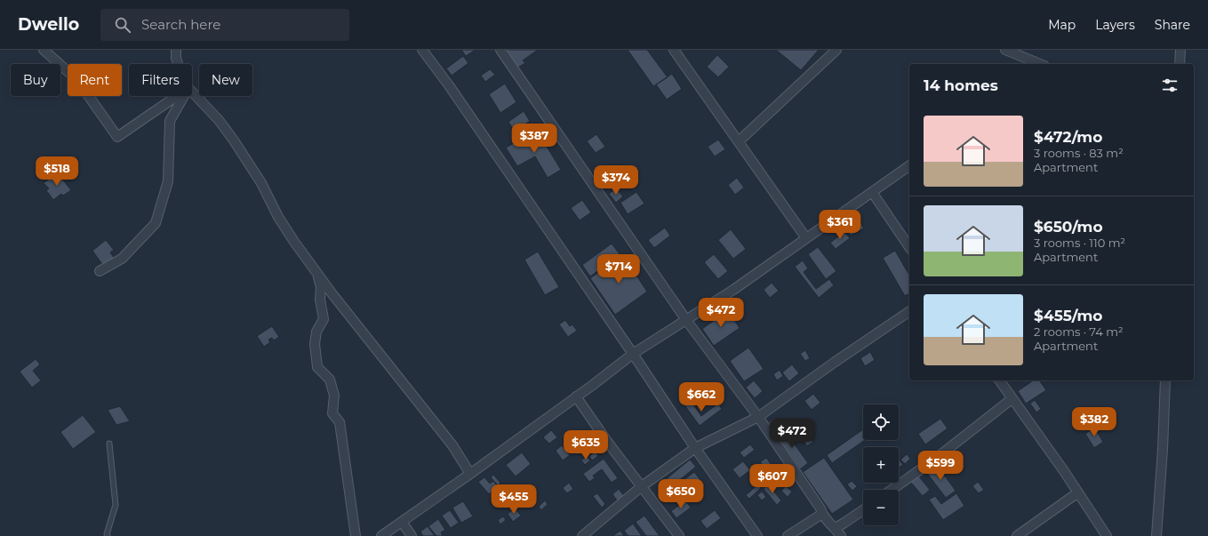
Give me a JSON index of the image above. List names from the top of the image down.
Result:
{
  "page": {
    "header": "Dwello",
    "search": "Search here",
    "nav": ["Map", "Layers", "Share"],
    "chip": [
      "Buy",
      "Rent",
      "Filters",
      "New"
    ],
    "heading": "14 homes",
    "list": [
      {
        "name": "$472/mo",
        "note": "3 rooms · 83 m² · Apartment"
      },
      {
        "name": "$650/mo",
        "note": "3 rooms · 110 m² · Apartment"
      },
      {
        "name": "$455/mo",
        "note": "2 rooms · 74 m² · Apartment"
      }
    ],
    "price": [
      "$387",
      "$518",
      "$374",
      "$361",
      "$714",
      "$472",
      "$662",
      "$382",
      "$472",
      "$635",
      "$599",
      "$607",
      "$650",
      "$455"
    ],
    "map_buttons": ["+", "−"]
  }
}
